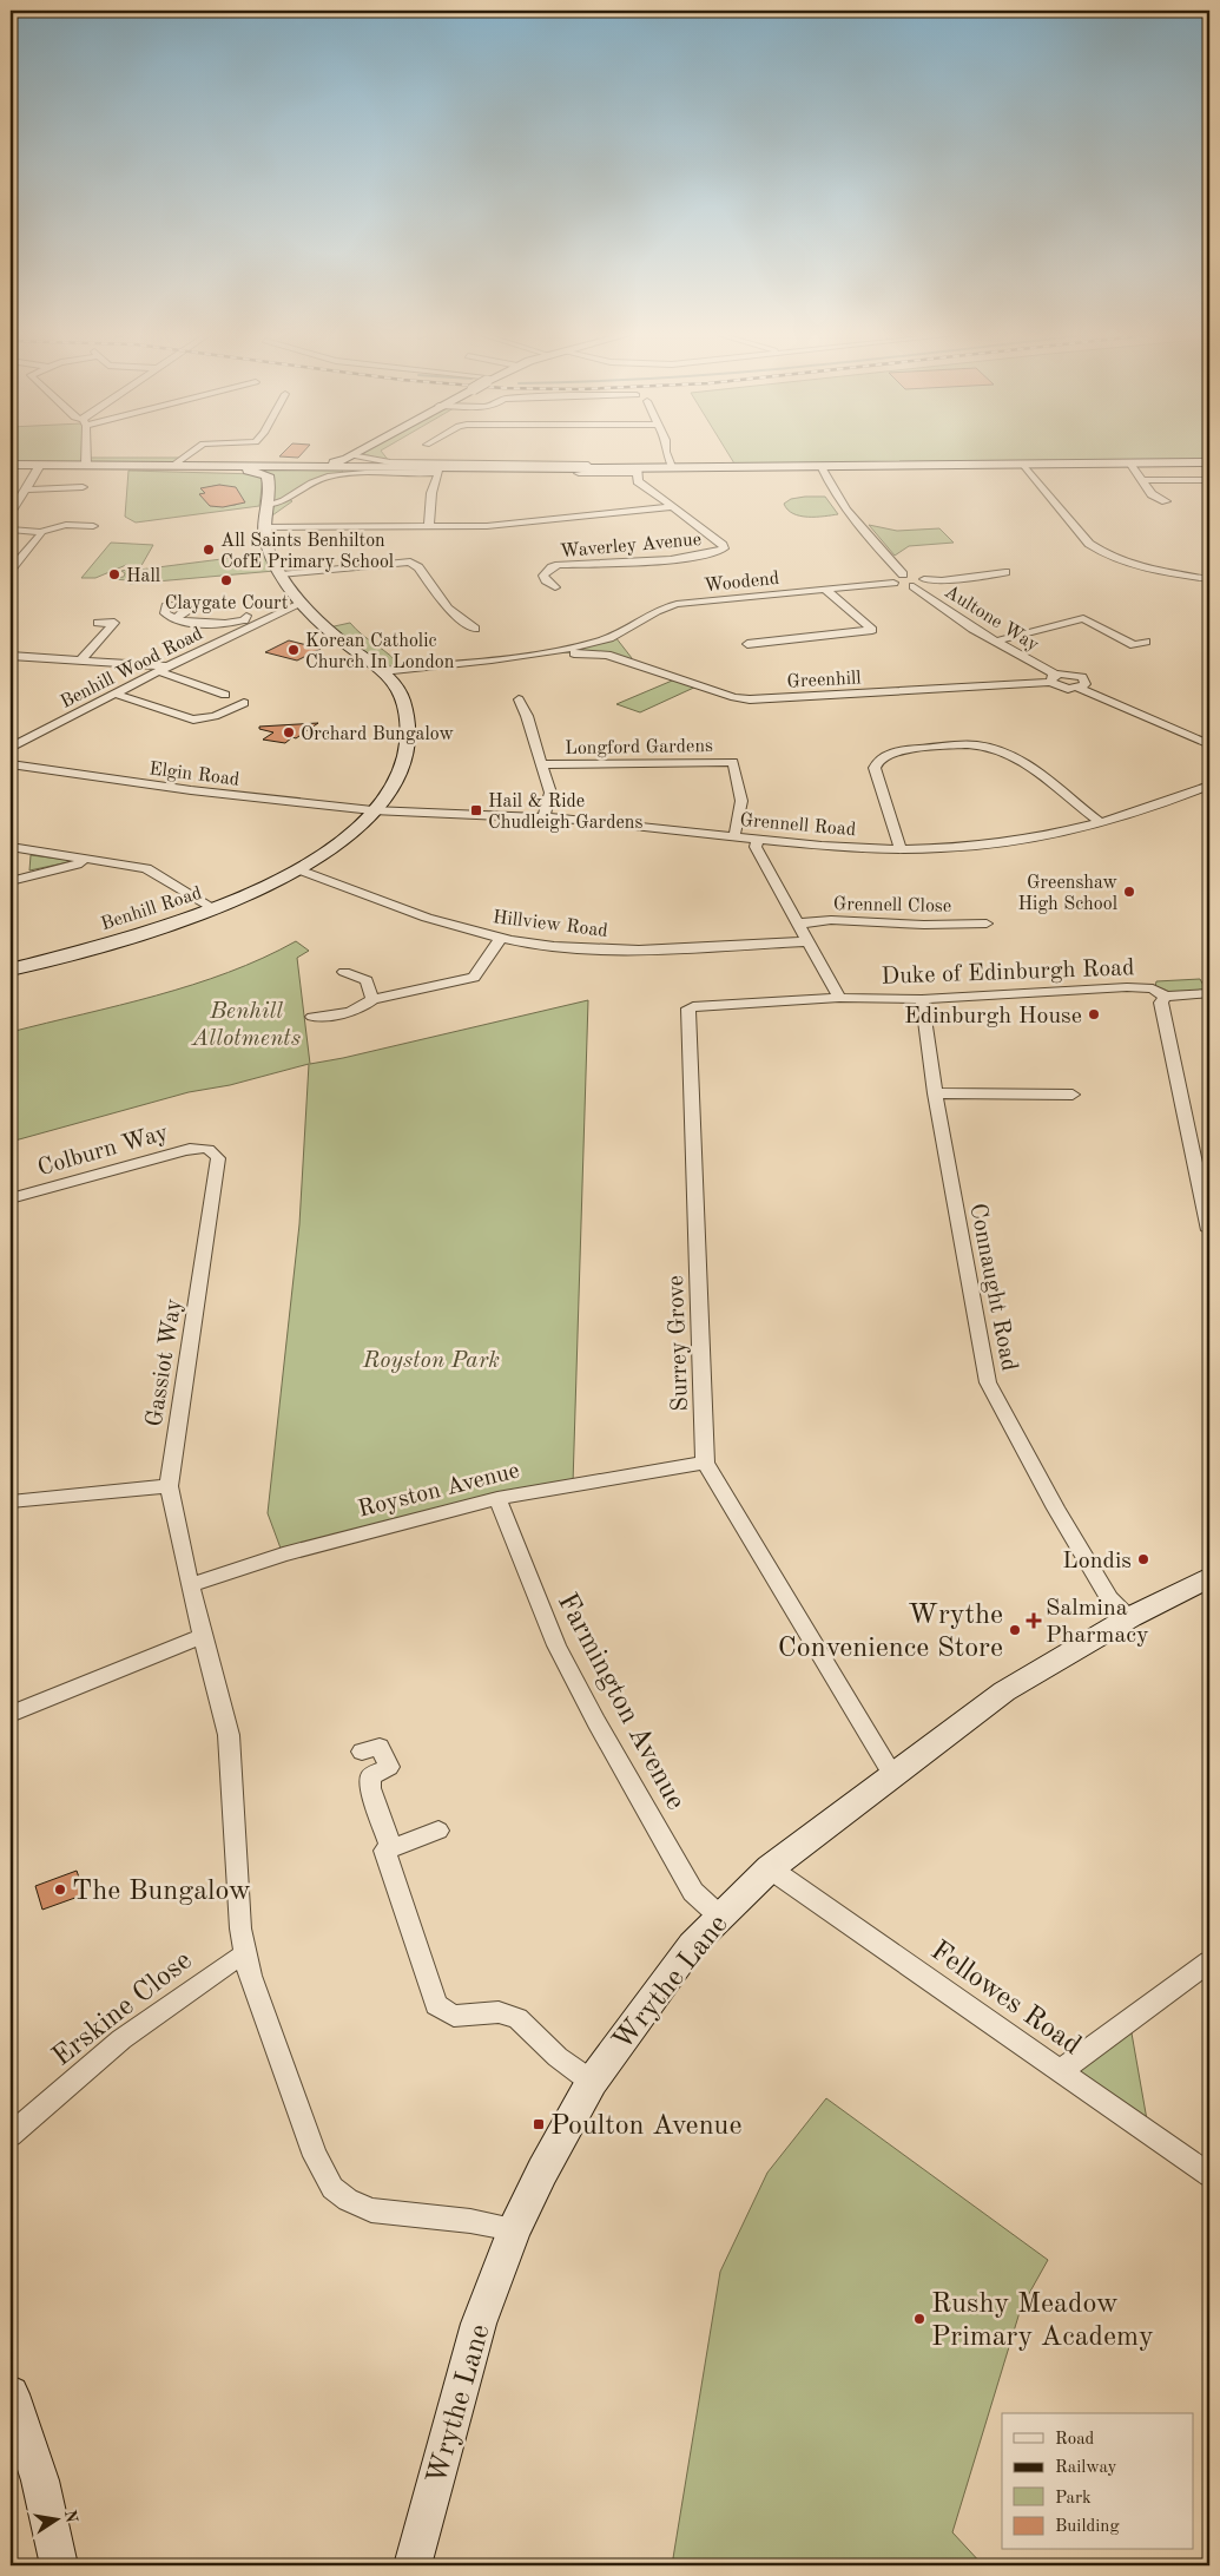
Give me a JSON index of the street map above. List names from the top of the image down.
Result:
{
  "streets": {
    "main road": ["Benhill Road", "Wrythe Lane"],
    "street": [
      "Waverley Avenue",
      "Woodend",
      "Aultone Way",
      "Benhill Wood Road",
      "Greenhill",
      "Longford Gardens",
      "Elgin Road",
      "Grennell Road",
      "Grennell Close",
      "Hillview Road",
      "Duke of Edinburgh Road",
      "Colburn Way",
      "Connaught Road",
      "Surrey Grove",
      "Gassiot Way",
      "Royston Avenue",
      "Farmington Avenue",
      "Fellowes Road",
      "Erskine Close"
    ]
  },
  "crossings": [
    ["Woodend", "Aultone Way"],
    ["Woodend", "Greenhill"],
    ["Woodend", "Benhill Road"],
    ["Aultone Way", "Greenhill"],
    ["Benhill Wood Road", "Benhill Road"],
    ["Longford Gardens", "Grennell Road"],
    ["Elgin Road", "Grennell Road"],
    ["Elgin Road", "Benhill Road"],
    ["Grennell Road", "Benhill Road"],
    ["Benhill Road", "Hillview Road"],
    ["Duke of Edinburgh Road", "Connaught Road"],
    ["Duke of Edinburgh Road", "Surrey Grove"],
    ["Colburn Way", "Gassiot Way"],
    ["Connaught Road", "Wrythe Lane"],
    ["Surrey Grove", "Royston Avenue"],
    ["Surrey Grove", "Wrythe Lane"],
    ["Gassiot Way", "Royston Avenue"],
    ["Royston Avenue", "Farmington Avenue"],
    ["Farmington Avenue", "Wrythe Lane"],
    ["Wrythe Lane", "Fellowes Road"]
  ],
  "parks": ["Benhill Allotments", "Royston Park"],
  "places": {
    "other": [
      "All Saints Benhilton CofE Primary School",
      "Hall",
      "Claygate Court",
      "Korean Catholic Church In London",
      "Orchard Bungalow",
      "Greenshaw High School",
      "Edinburgh House",
      "Londis",
      "Wrythe Convenience Store",
      "The Bungalow",
      "Rushy Meadow Primary Academy"
    ],
    "transit": ["Hail & Ride Chudleigh Gardens", "Poulton Avenue"],
    "health": ["Salmina Pharmacy"]
  },
  "legend": [
    "Road",
    "Railway",
    "Park",
    "Building"
  ],
  "north": "right"
}
